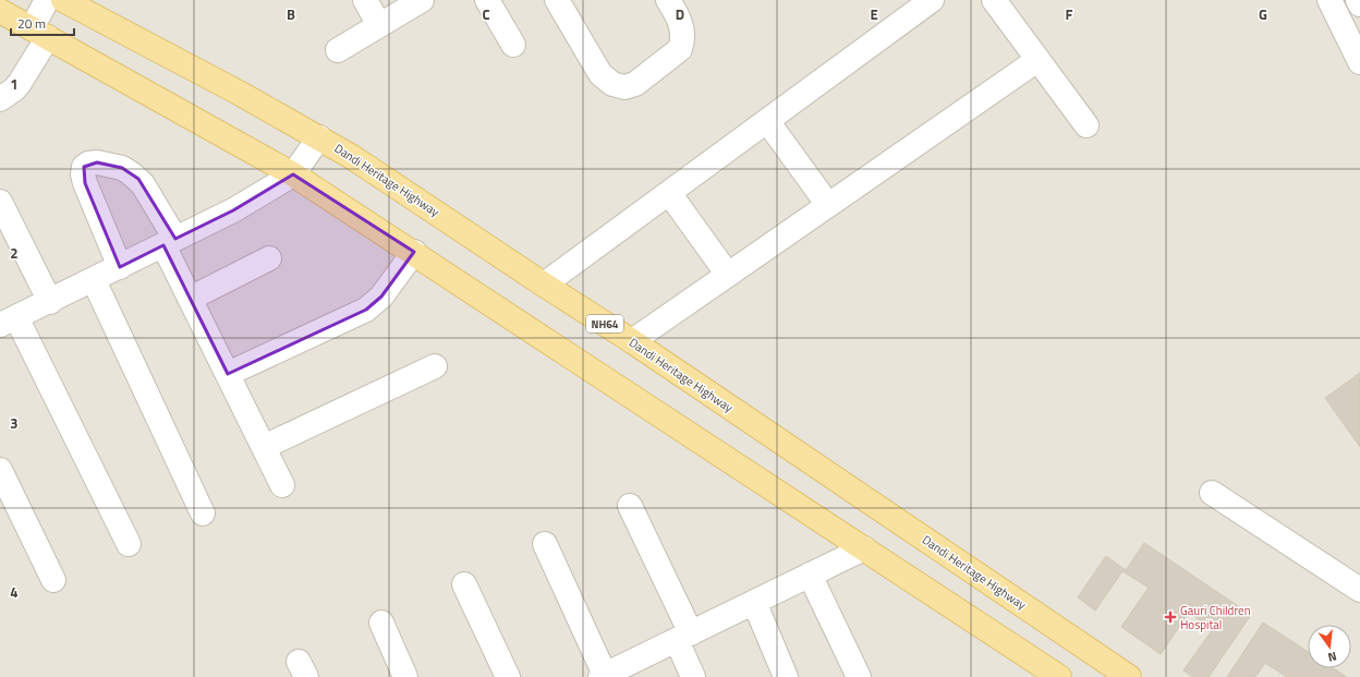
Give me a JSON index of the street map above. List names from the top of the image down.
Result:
{
  "streets": {
    "main road": ["Dandi Heritage Highway", "NH64"]
  },
  "places": {
    "health": ["Gauri Children Hospital"]
  },
  "scale_bar": "20 m",
  "north": "bottom",
  "grid": {
    "columns": [
      "B",
      "C",
      "D",
      "E",
      "F",
      "G"
    ],
    "rows": [
      "1",
      "2",
      "3",
      "4"
    ]
  }
}
